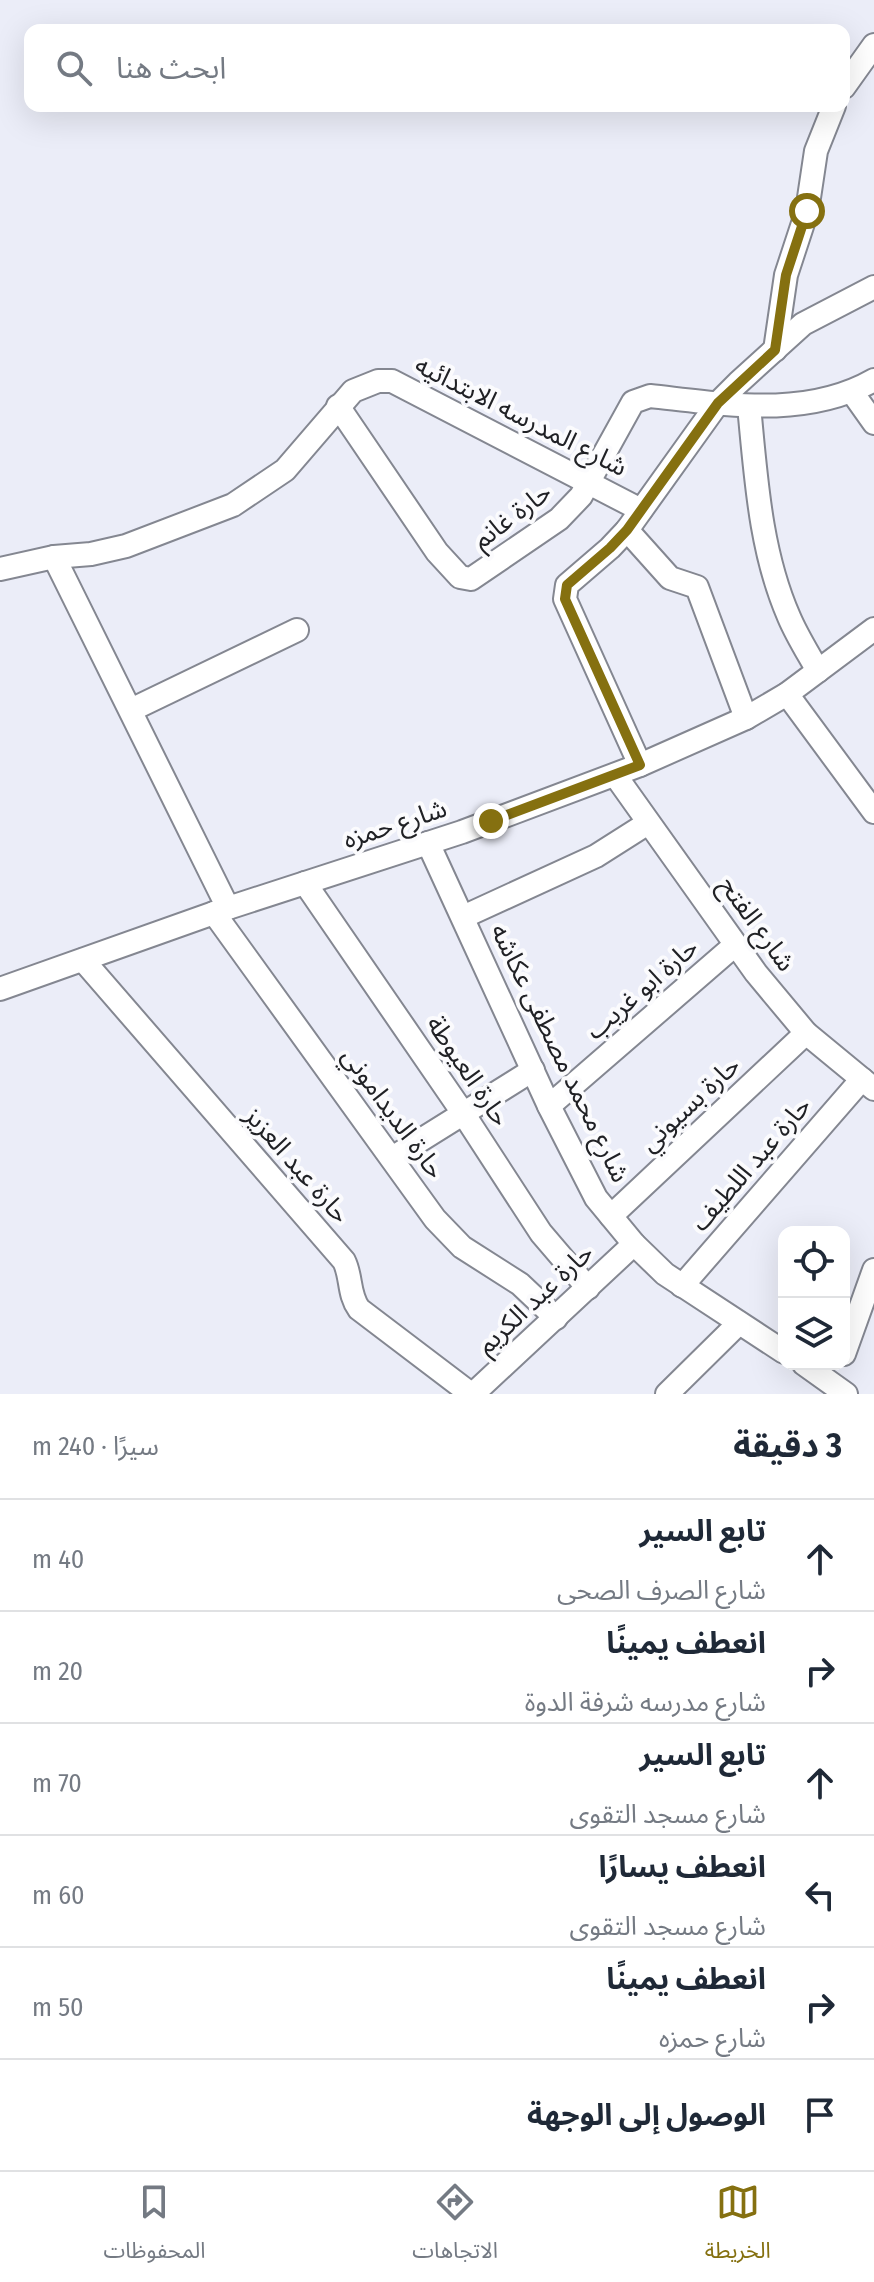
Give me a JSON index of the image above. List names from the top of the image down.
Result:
{
  "streets": {
    "street": [
      "شارع المدرسه الابتدائيه",
      "حارة غانم",
      "شارع حمزه",
      "شارع الفتح",
      "حارة ابو غريب",
      "شارع محمد مصطفى عكاشه",
      "حارة العيوطة",
      "حارة بسيوني",
      "حارة الديداموني",
      "حارة عبد اللطيف",
      "حارة عبد العزيز",
      "حارة عبد الكريم"
    ]
  },
  "crossings": [
    ["شارع المدرسه الابتدائيه", "حارة غانم"],
    ["شارع المدرسه الابتدائيه", "حارة الديداموني"],
    ["شارع حمزه", "شارع الفتح"],
    ["شارع حمزه", "شارع محمد مصطفى عكاشه"],
    ["شارع حمزه", "حارة العيوطة"],
    ["شارع حمزه", "حارة الديداموني"],
    ["شارع حمزه", "حارة عبد العزيز"],
    ["شارع الفتح", "حارة ابو غريب"],
    ["شارع الفتح", "حارة بسيوني"],
    ["شارع الفتح", "حارة عبد اللطيف"],
    ["حارة ابو غريب", "شارع محمد مصطفى عكاشه"],
    ["شارع محمد مصطفى عكاشه", "حارة بسيوني"],
    ["شارع محمد مصطفى عكاشه", "حارة عبد اللطيف"],
    ["شارع محمد مصطفى عكاشه", "حارة عبد الكريم"],
    ["حارة العيوطة", "حارة عبد الكريم"],
    ["حارة الديداموني", "حارة عبد الكريم"],
    ["حارة عبد العزيز", "حارة عبد الكريم"]
  ],
  "page": {
    "search": "ابحث هنا",
    "heading": ["3 دقيقة", "سيرًا · 240 m"],
    "list": [
      ["تابع السير", "شارع الصرف الصحى", "40 m"],
      ["انعطف يمينًا", "شارع مدرسه شرفة الدوة", "20 m"],
      ["تابع السير", "شارع مسجد التقوى", "70 m"],
      ["انعطف يسارًا", "شارع مسجد التقوى", "60 m"],
      ["انعطف يمينًا", "شارع حمزه", "50 m"],
      "الوصول إلى الوجهة"
    ],
    "nav": ["الخريطة", "الاتجاهات", "المحفوظات"]
  }
}
